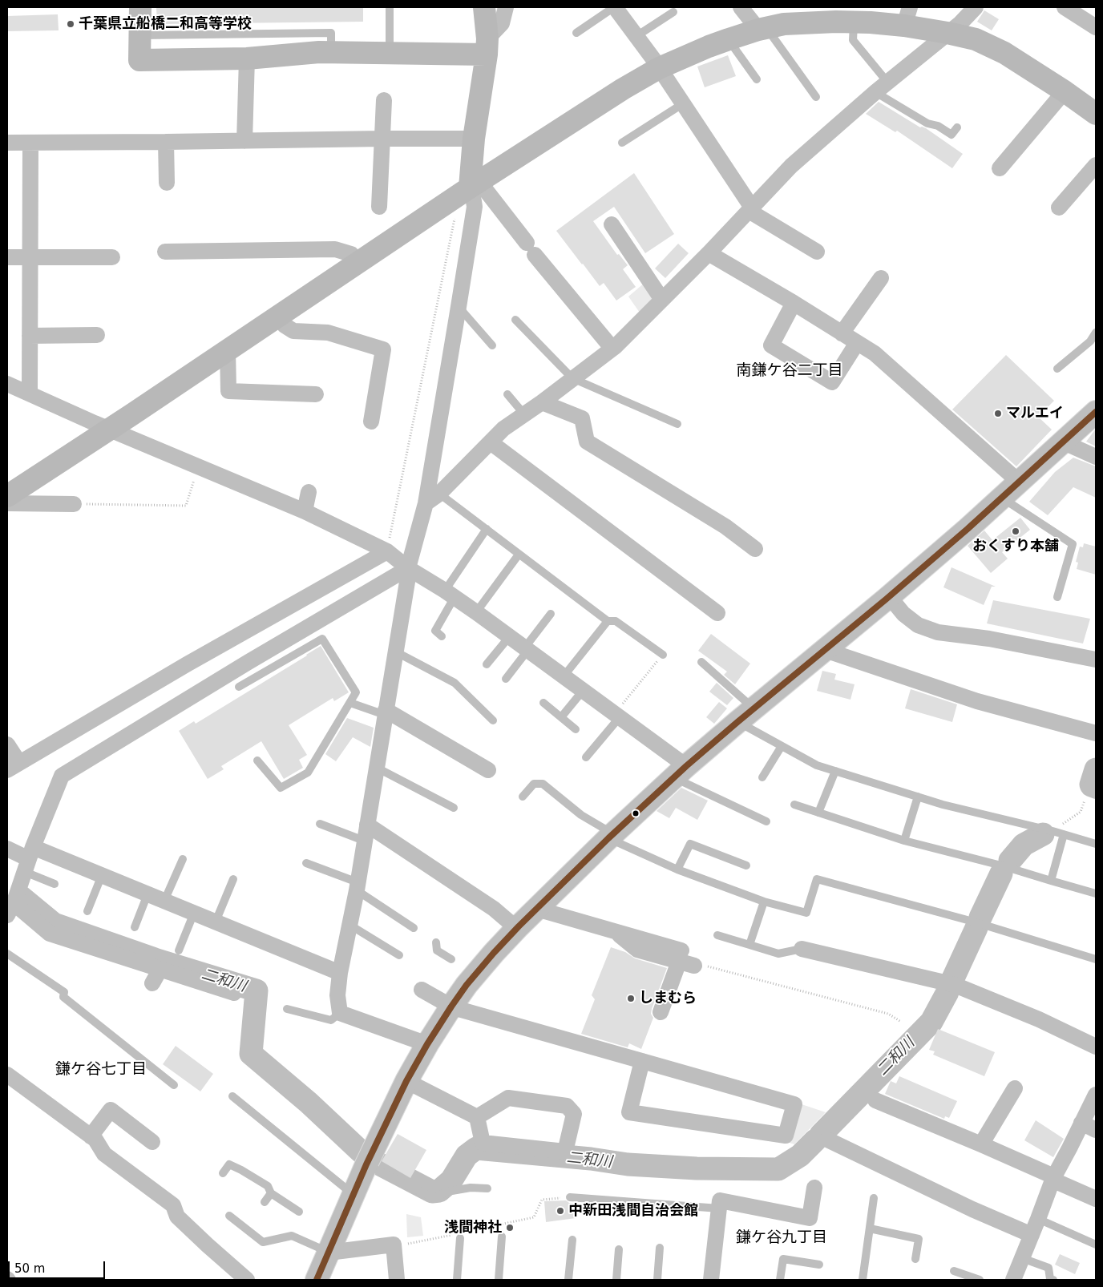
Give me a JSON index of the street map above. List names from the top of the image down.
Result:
{
  "districts": ["南鎌ケ谷二丁目", "鎌ケ谷七丁目", "鎌ケ谷九丁目"],
  "water": ["二和川"],
  "places": [
    "千葉県立船橋二和高等学校",
    "マルエイ",
    "おくすり本舗",
    "しまむら",
    "中新田浅間自治会館",
    "浅間神社"
  ],
  "scale_bar": "50 m"
}
